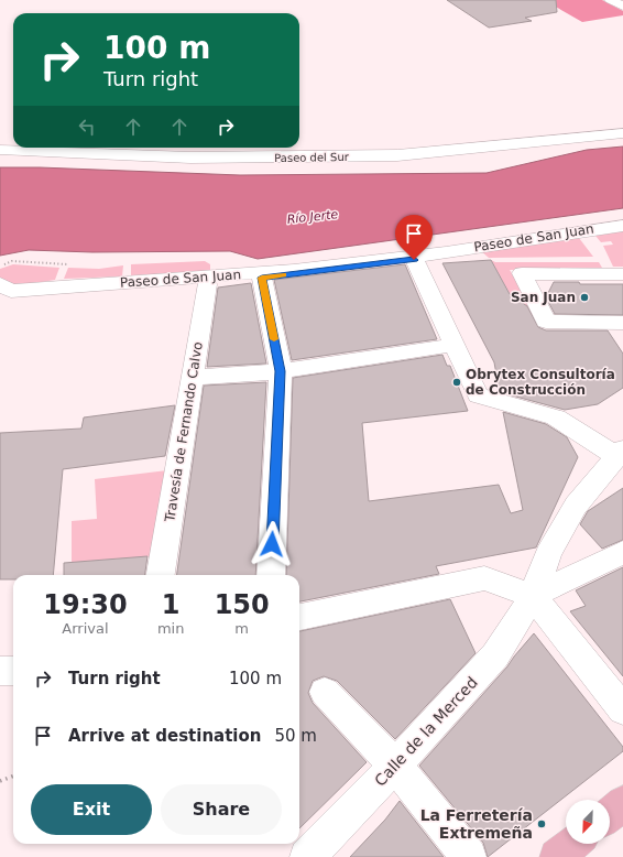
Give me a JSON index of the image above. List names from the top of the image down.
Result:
{
  "streets": {
    "street": [
      "Paseo del Sur",
      "Paseo de San Juan",
      "Travesía de Fernando Calvo",
      "Calle de la Merced"
    ]
  },
  "water": ["Río Jerte"],
  "places": ["San Juan", "Obrytex Consultoría de Construcción", "La Ferretería Extremeña"],
  "north": "bottom left",
  "page": {
    "turn": ["100 m", "Turn right"],
    "eta": [
      "19:30",
      "Arrival",
      "1",
      "min",
      "150",
      "m"
    ],
    "list": [
      {
        "name": "Turn right",
        "value": "100 m"
      },
      {
        "name": "Arrive at destination",
        "value": "50 m"
      }
    ],
    "buttons": ["Exit", "Share"]
  }
}
